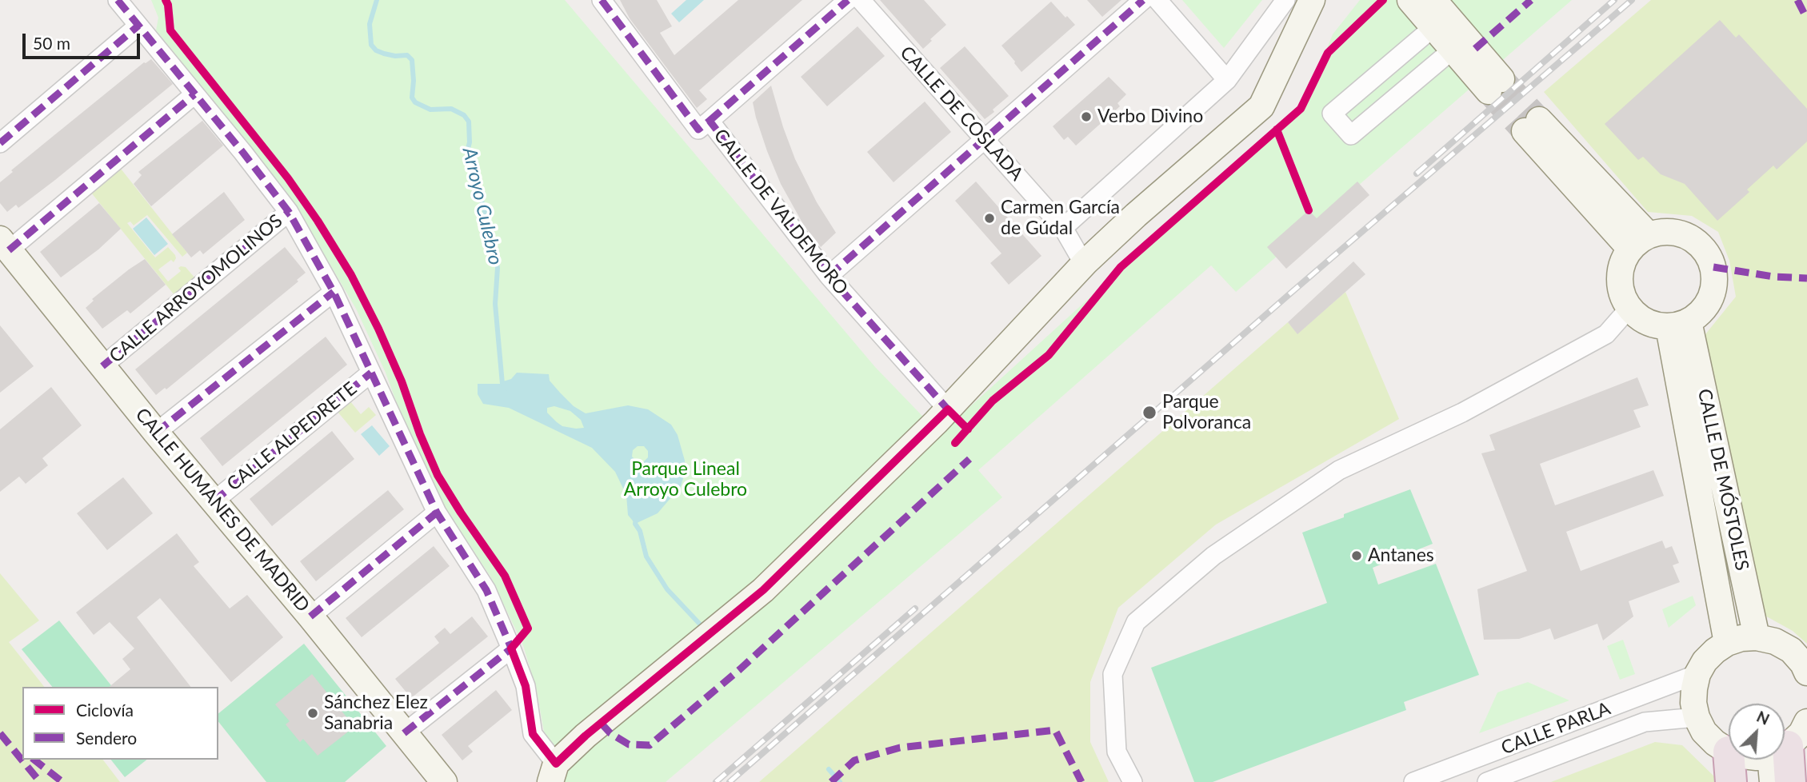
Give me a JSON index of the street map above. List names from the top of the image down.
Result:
{
  "streets": {
    "street": [
      "CALLE DE COSLADA",
      "CALLE DE VALDEMORO",
      "CALLE ARROYOMOLINOS",
      "CALLE ALPEDRETE",
      "CALLE DE MÓSTOLES",
      "CALLE HUMANES DE MADRID",
      "CALLE PARLA"
    ]
  },
  "crossings": [
    ["CALLE ARROYOMOLINOS", "CALLE HUMANES DE MADRID"],
    ["CALLE ALPEDRETE", "CALLE HUMANES DE MADRID"]
  ],
  "water": ["Arroyo Culebro"],
  "parks": ["Parque Lineal Arroyo Culebro"],
  "places": [
    "Verbo Divino",
    "Carmen García de Gúdal",
    "Parque Polvoranca",
    "Antanes",
    "Sánchez Elez Sanabria"
  ],
  "legend": ["Ciclovía", "Sendero"],
  "scale_bar": "50 m",
  "north": "top right"
}
